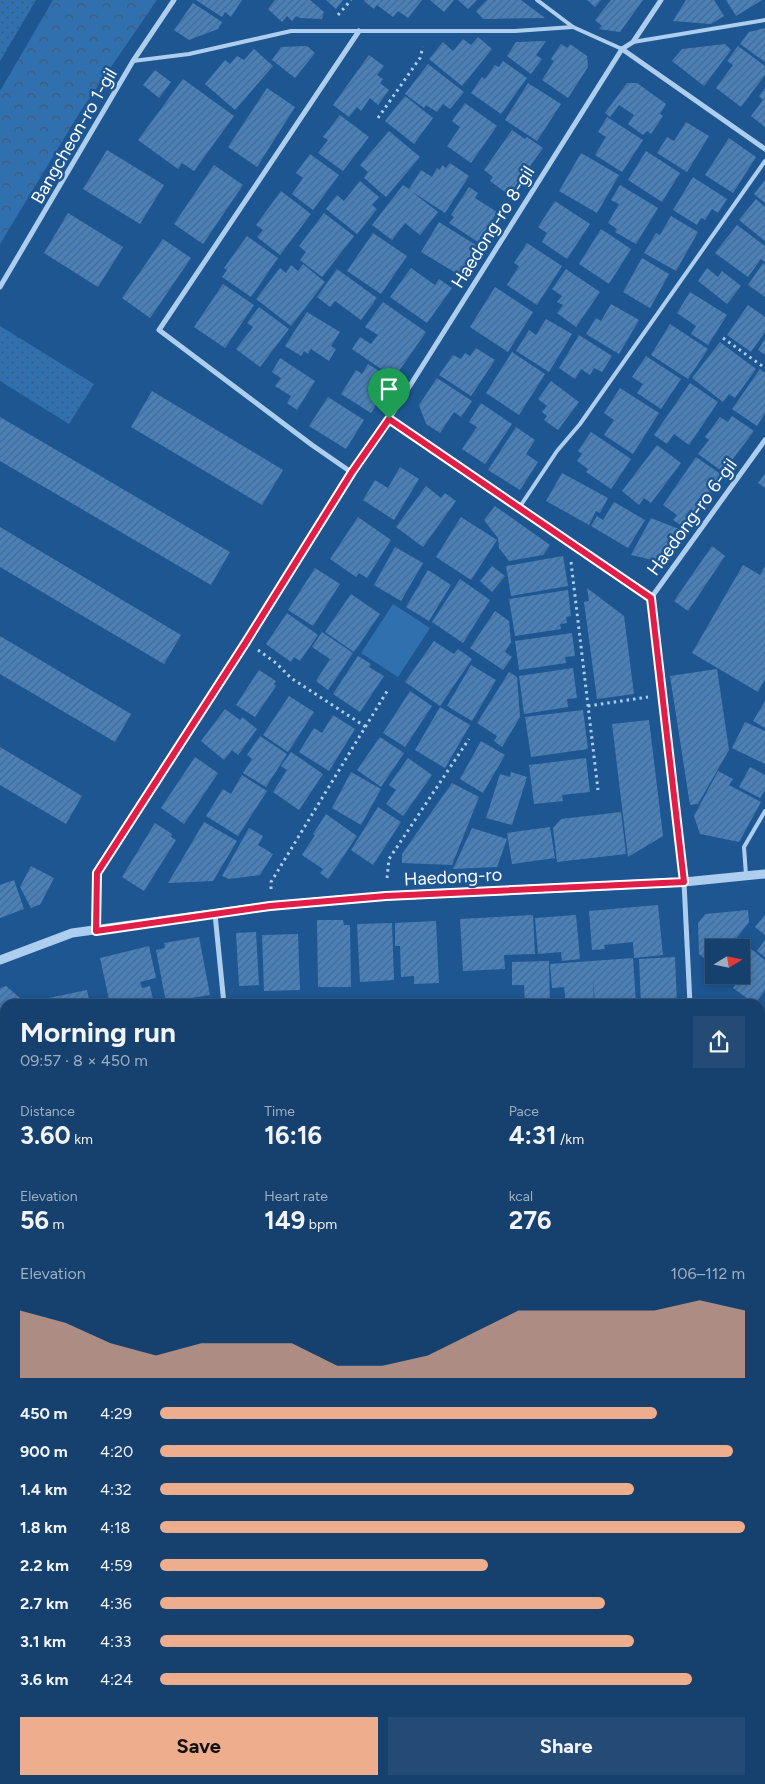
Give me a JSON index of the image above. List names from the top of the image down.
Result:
{
  "streets": {
    "street": [
      "Bangcheon-ro 1-gil",
      "Haedong-ro 8-gil",
      "Haedong-ro 6-gil",
      "Haedong-ro"
    ]
  },
  "crossings": [
    ["Haedong-ro 8-gil", "Haedong-ro"],
    ["Haedong-ro 6-gil", "Haedong-ro"]
  ],
  "north": "right",
  "page": {
    "heading": ["Morning run", "09:57 · 8 × 450 m"],
    "stats": [
      ["Distance", "3.60 km"],
      ["Time", "16:16"],
      ["Pace", "4:31 /km"],
      ["Elevation", "56 m"],
      ["Heart rate", "149 bpm"],
      ["kcal", "276"]
    ],
    "chart": ["Elevation", "106–112 m"],
    "list": [
      {
        "name": "450 m",
        "note": "4:29"
      },
      {
        "name": "900 m",
        "note": "4:20"
      },
      {
        "name": "1.4 km",
        "note": "4:32"
      },
      {
        "name": "1.8 km",
        "note": "4:18"
      },
      {
        "name": "2.2 km",
        "note": "4:59"
      },
      {
        "name": "2.7 km",
        "note": "4:36"
      },
      {
        "name": "3.1 km",
        "note": "4:33"
      },
      {
        "name": "3.6 km",
        "note": "4:24"
      }
    ],
    "buttons": ["Save", "Share"]
  }
}
